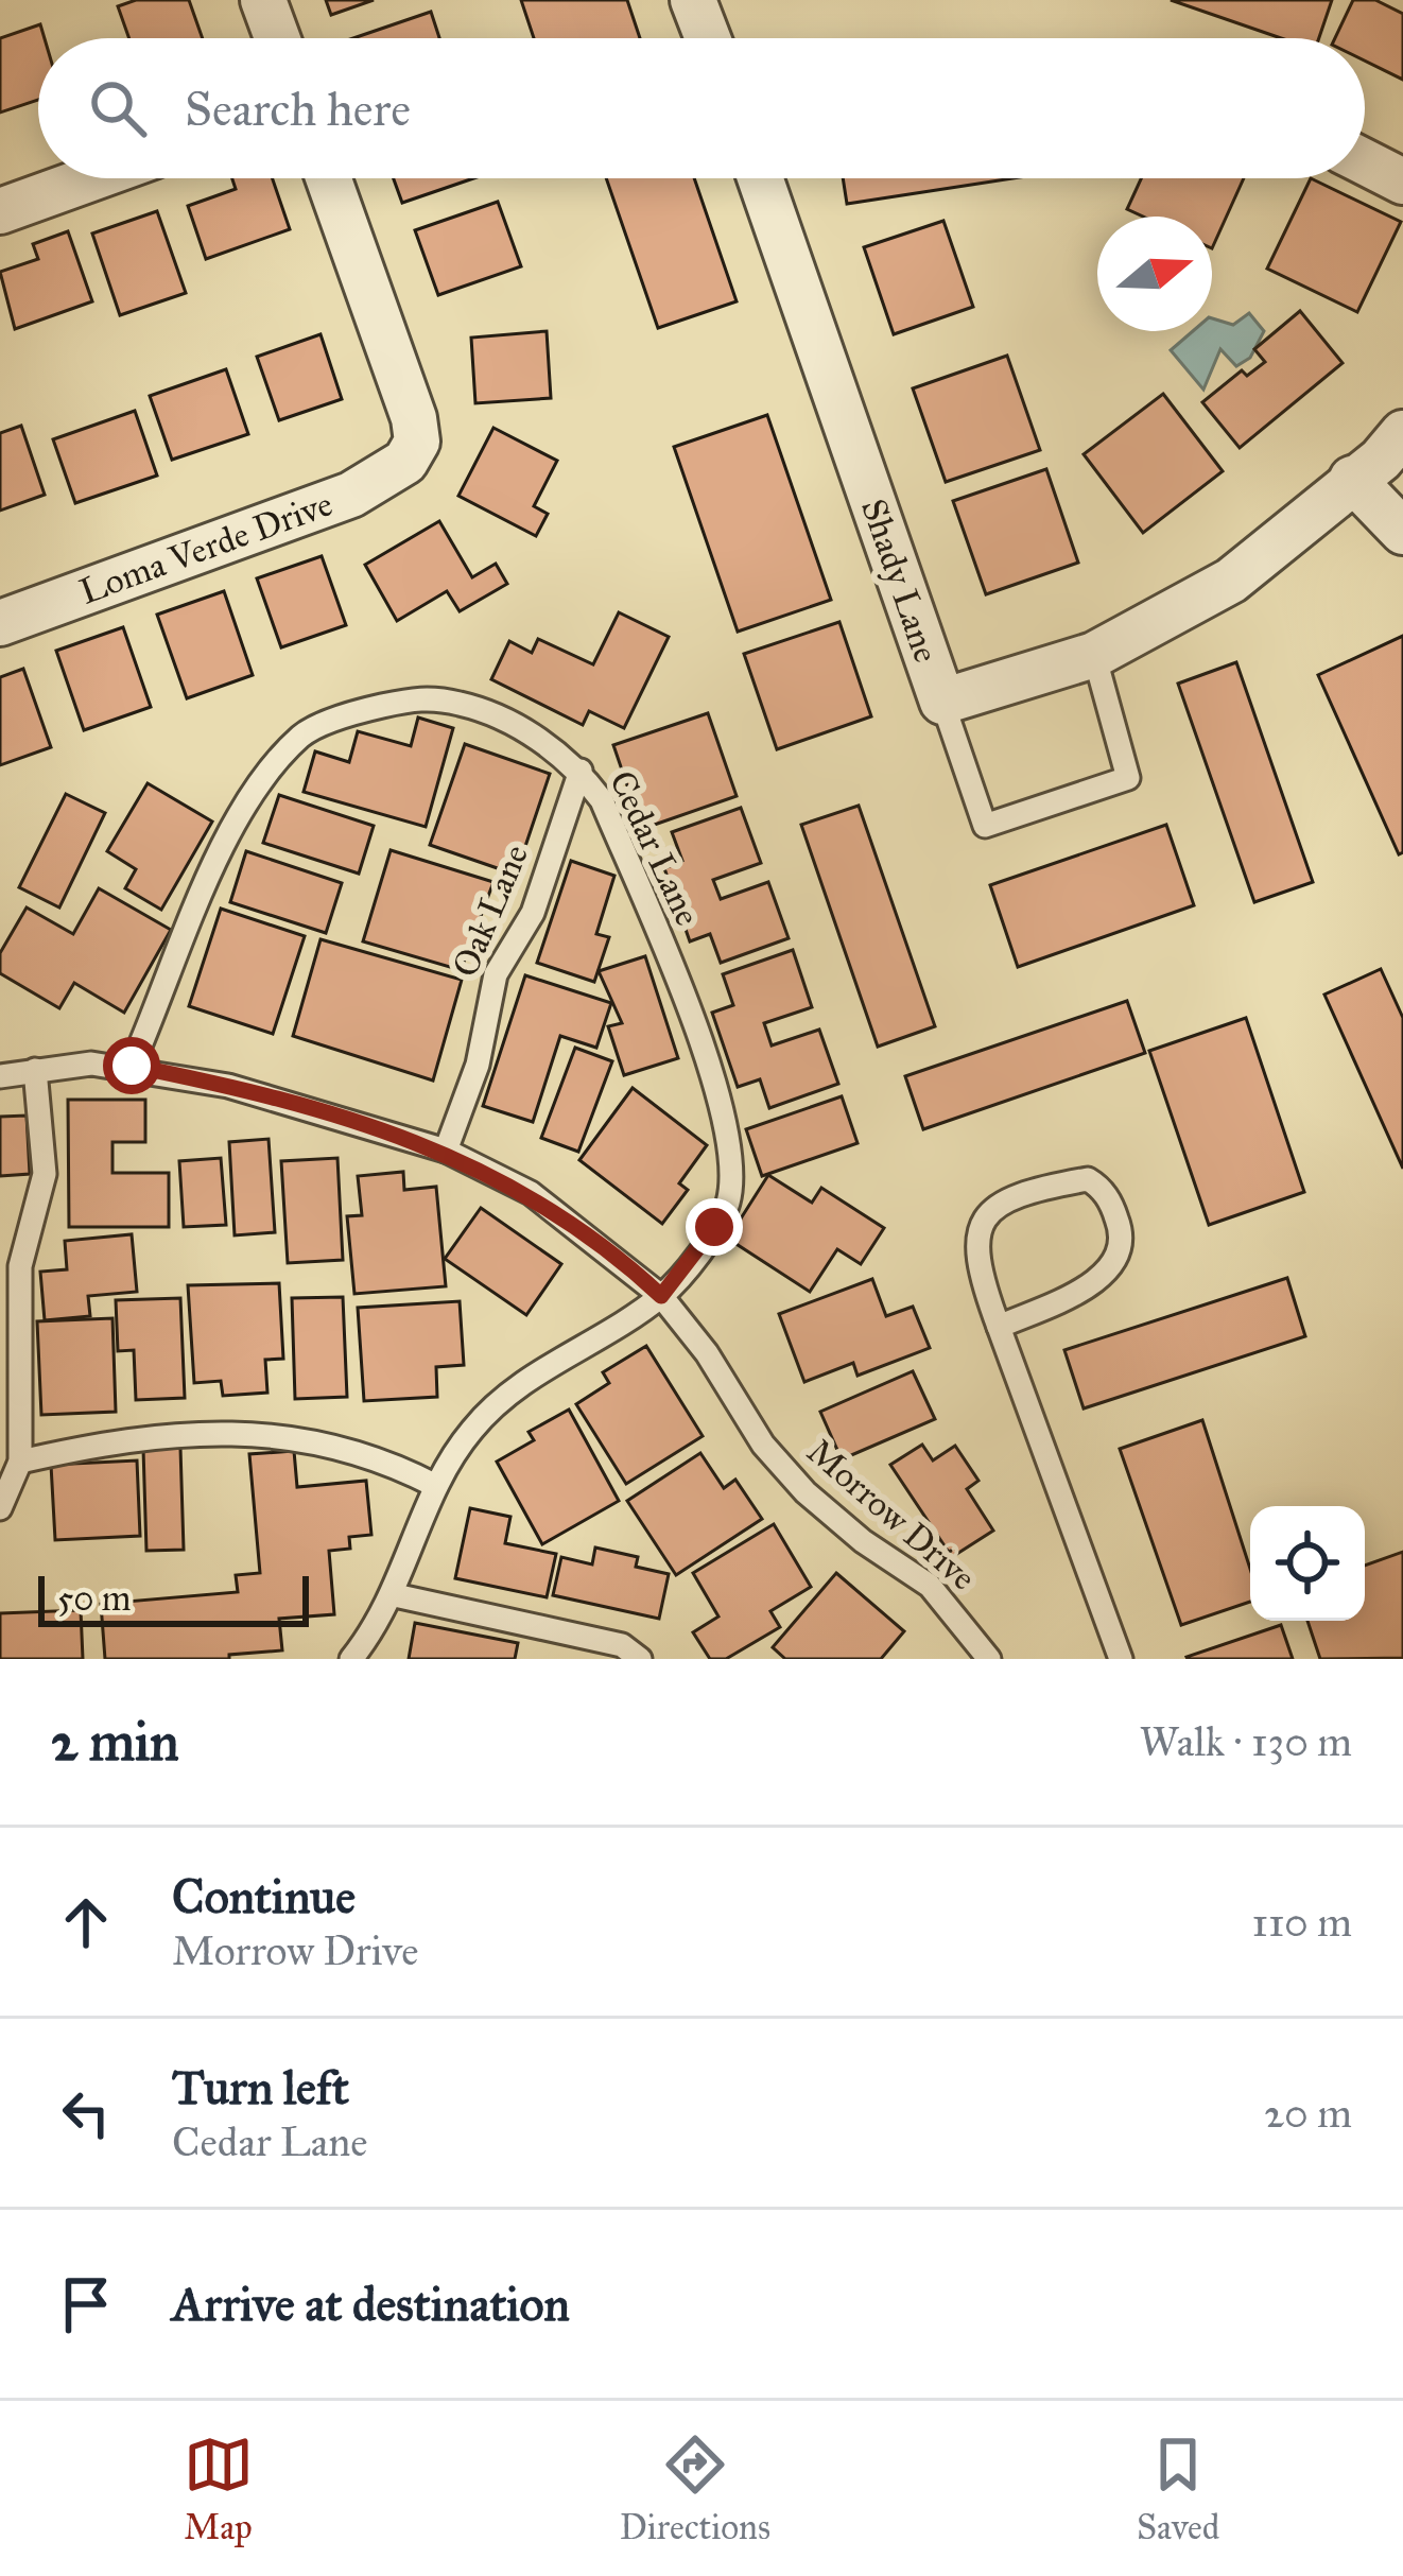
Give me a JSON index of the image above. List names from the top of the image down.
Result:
{
  "streets": {
    "street": ["Loma Verde Drive", "Shady Lane"],
    "lane": ["Cedar Lane", "Oak Lane", "Morrow Drive"]
  },
  "crossings": [
    ["Cedar Lane", "Oak Lane"],
    ["Cedar Lane", "Morrow Drive"],
    ["Oak Lane", "Morrow Drive"]
  ],
  "scale_bar": "50 m",
  "north": "right",
  "page": {
    "search": "Search here",
    "scale": "50 m",
    "heading": ["2 min", "Walk · 130 m"],
    "list": [
      ["Continue", "Morrow Drive", "110 m"],
      ["Turn left", "Cedar Lane", "20 m"],
      "Arrive at destination"
    ],
    "nav": ["Map", "Directions", "Saved"]
  }
}
